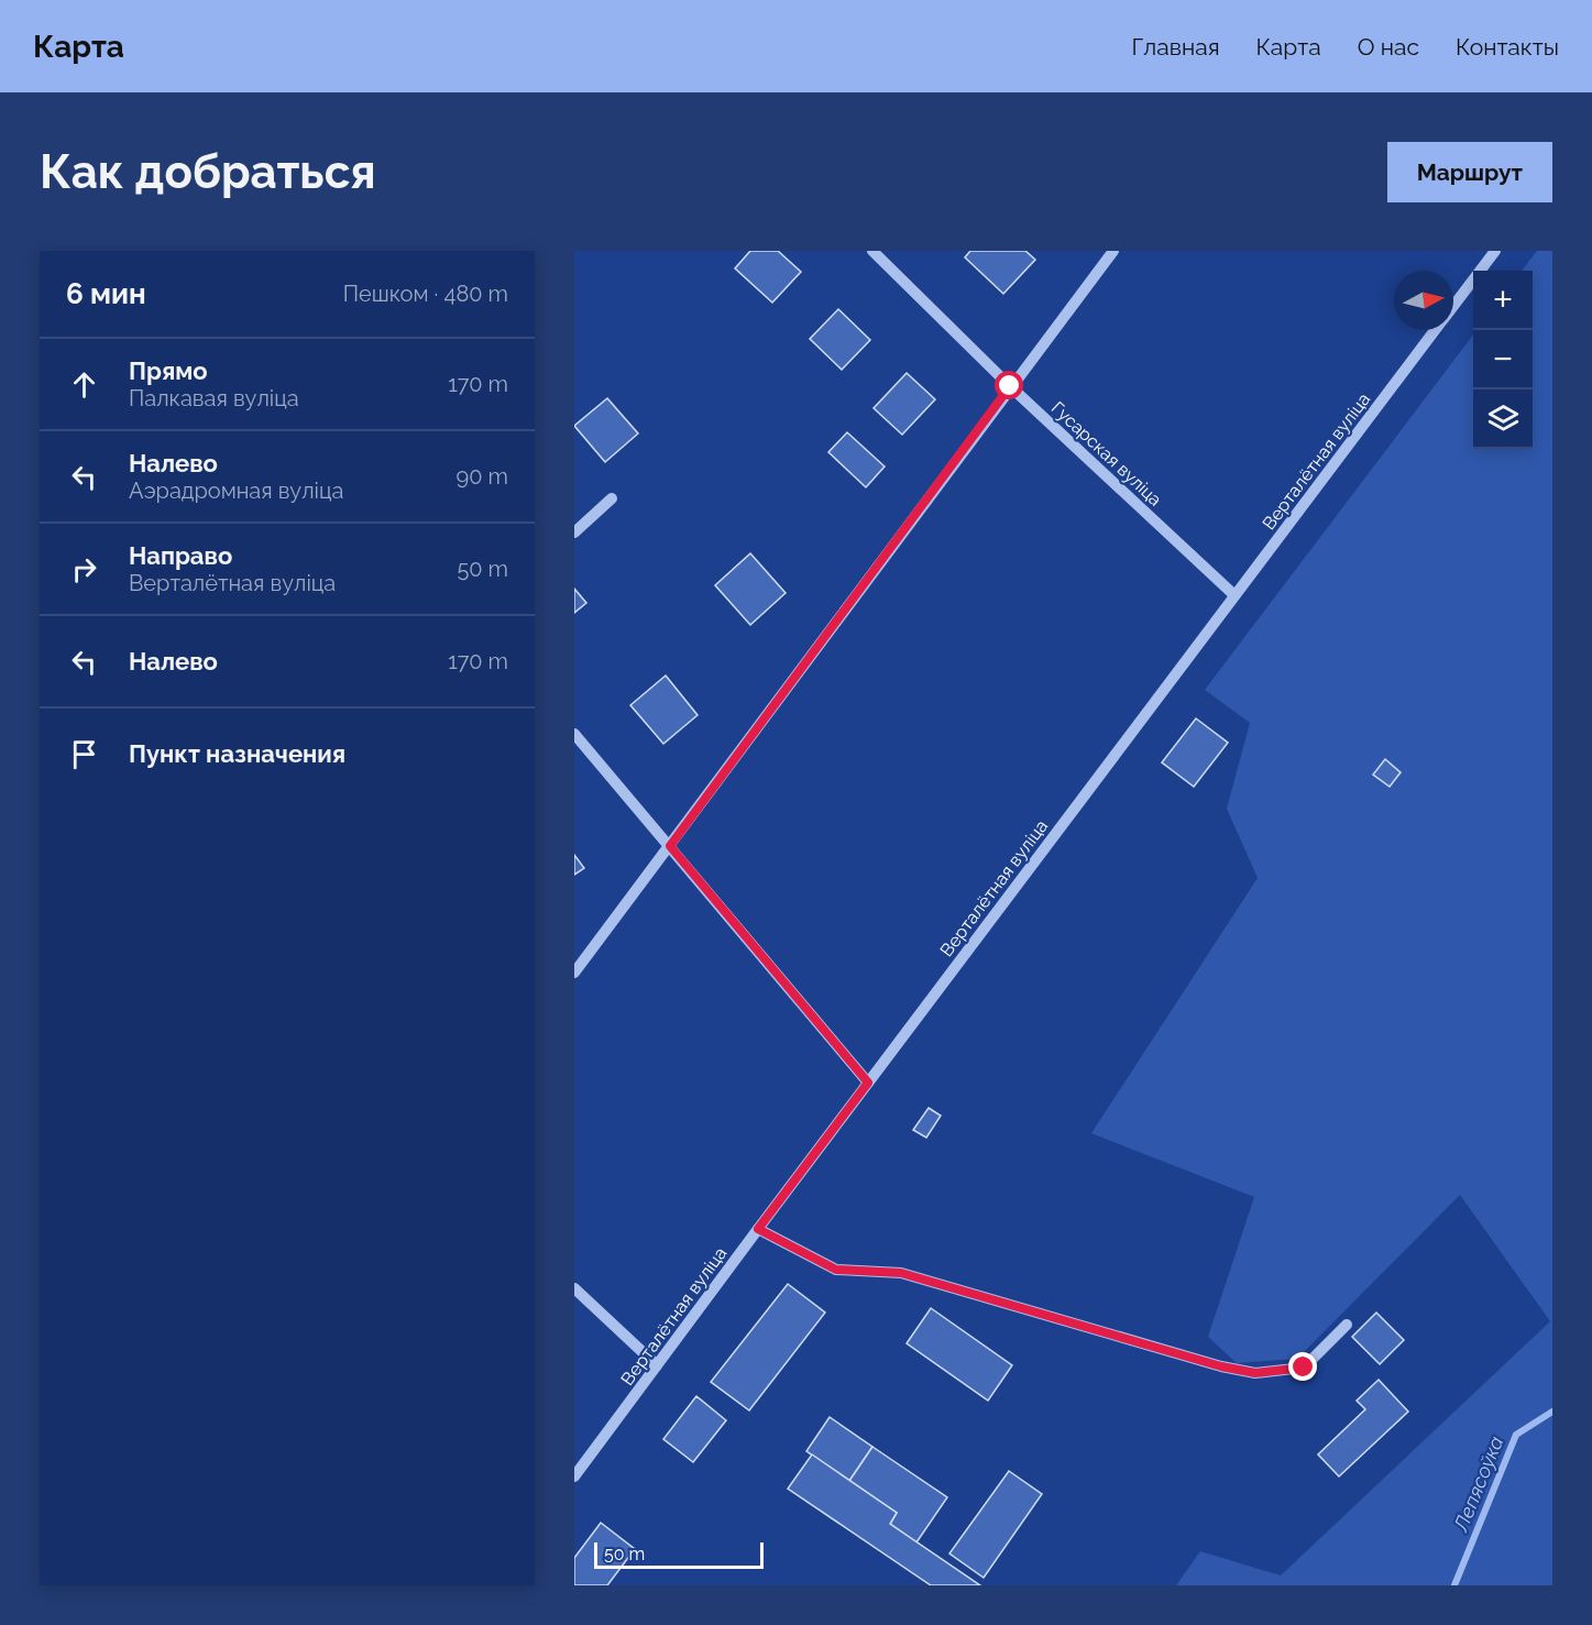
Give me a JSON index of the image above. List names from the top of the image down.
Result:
{
  "streets": {
    "street": ["Гусарская вуліца", "Верталётная вуліца"]
  },
  "crossings": [
    ["Гусарская вуліца", "Верталётная вуліца"]
  ],
  "water": ["Лепясоўка"],
  "scale_bar": "50 m",
  "north": "right",
  "page": {
    "header": "Карта",
    "nav": [
      "Главная",
      "Карта",
      "О нас",
      "Контакты"
    ],
    "buttons": "Маршрут",
    "title": "Как добраться",
    "heading": ["6 мин", "Пешком · 480 m"],
    "map_buttons": ["+", "−"],
    "list": [
      ["Прямо", "Палкавая вуліца", "170 m"],
      ["Налево", "Аэрадромная вуліца", "90 m"],
      ["Направо", "Верталётная вуліца", "50 m"],
      ["Налево", "170 m"],
      "Пункт назначения"
    ],
    "scale": "50 m"
  }
}
